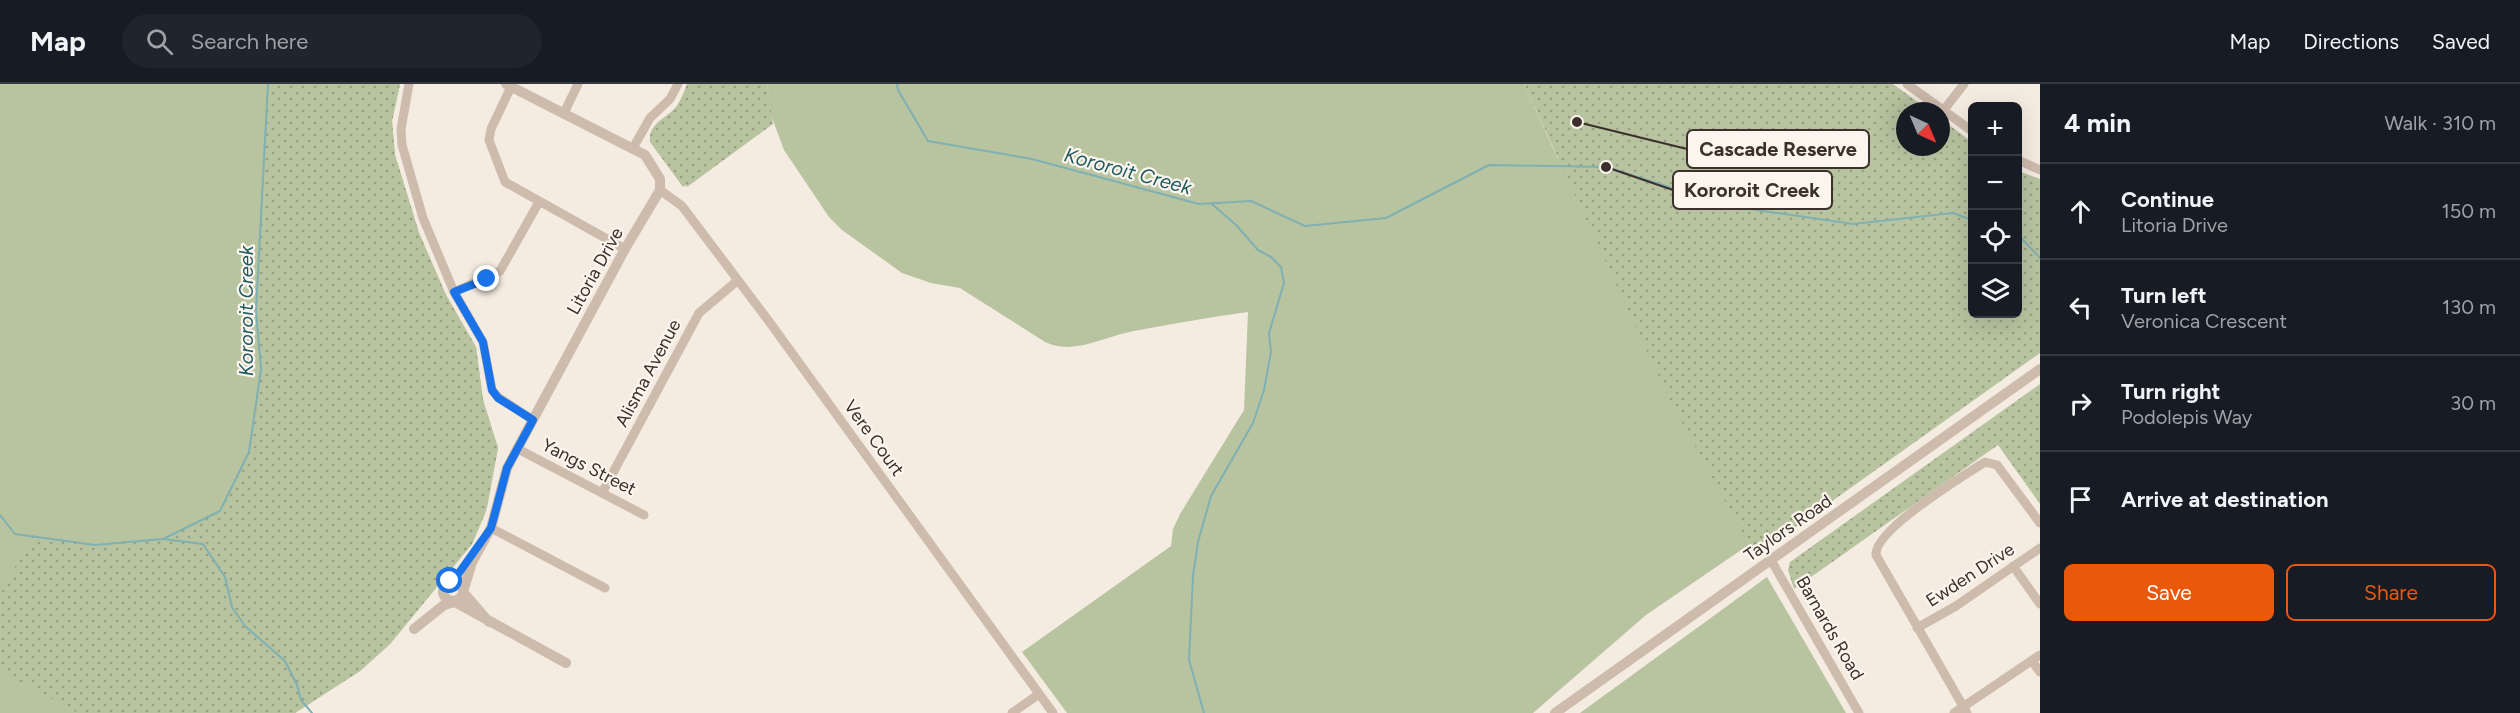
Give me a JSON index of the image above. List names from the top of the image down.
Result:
{
  "streets": {
    "street": [
      "Litoria Drive",
      "Alisma Avenue",
      "Vere Court",
      "Yangs Street",
      "Taylors Road",
      "Ewden Drive",
      "Barnards Road"
    ]
  },
  "crossings": [
    ["Litoria Drive", "Vere Court"],
    ["Litoria Drive", "Yangs Street"],
    ["Alisma Avenue", "Vere Court"],
    ["Alisma Avenue", "Yangs Street"],
    ["Taylors Road", "Barnards Road"]
  ],
  "water": ["Kororoit Creek"],
  "places": ["Cascade Reserve", "Kororoit Creek"],
  "north": "bottom right",
  "page": {
    "header": "Map",
    "search": "Search here",
    "nav": ["Map", "Directions", "Saved"],
    "heading": ["4 min", "Walk · 310 m"],
    "map_buttons": ["+", "−"],
    "list": [
      ["Continue", "Litoria Drive", "150 m"],
      ["Turn left", "Veronica Crescent", "130 m"],
      ["Turn right", "Podolepis Way", "30 m"],
      "Arrive at destination"
    ],
    "buttons": ["Save", "Share"]
  }
}
